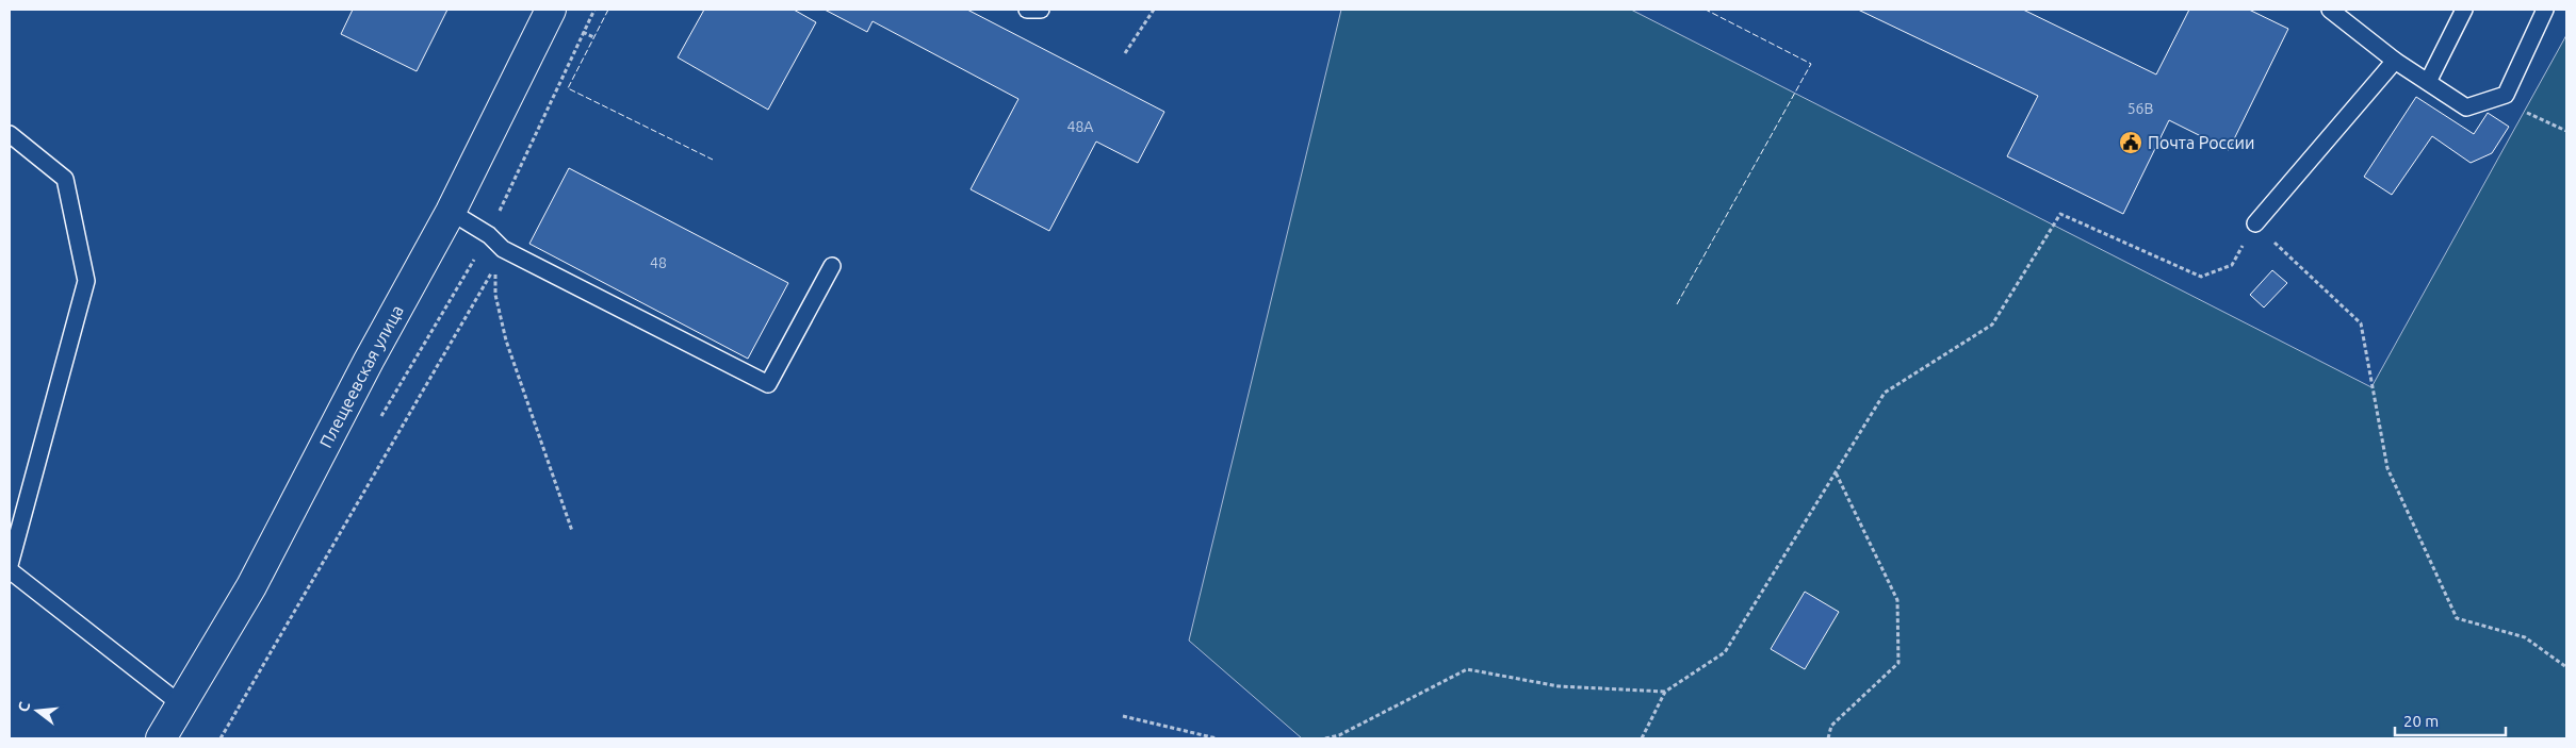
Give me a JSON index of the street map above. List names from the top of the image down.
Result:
{
  "streets": {
    "street": ["Плещеевская улица"]
  },
  "places": {
    "public building": ["Почта России"]
  },
  "house_numbers": ["56В", "48А", "48"],
  "scale_bar": "20 m",
  "north": "left"
}
